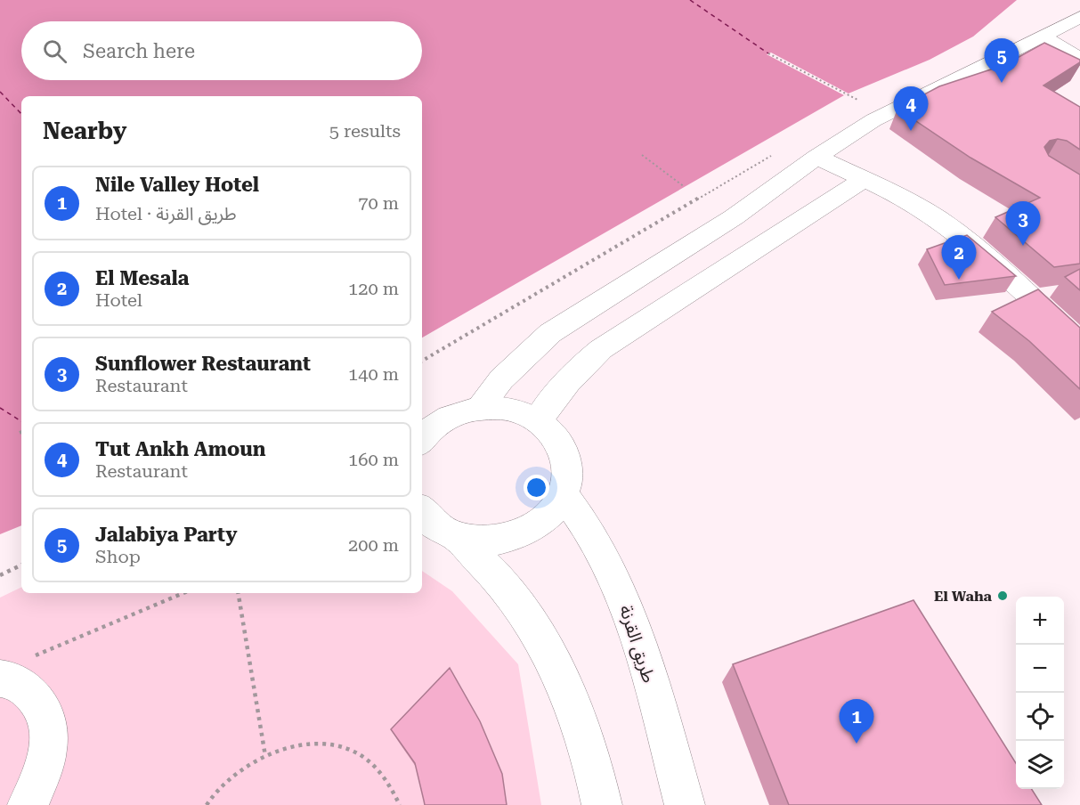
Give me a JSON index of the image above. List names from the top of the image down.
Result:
{
  "streets": {
    "street": ["طريق القرنة"]
  },
  "places": ["El Waha"],
  "page": {
    "search": "Search here",
    "pins": [
      "5",
      "4",
      "3",
      "2",
      "1"
    ],
    "heading": ["Nearby", "5 results"],
    "list": [
      {
        "mark": "1",
        "name": "Nile Valley Hotel",
        "note": "Hotel · طريق القرنة",
        "value": "70 m"
      },
      {
        "mark": "2",
        "name": "El Mesala",
        "note": "Hotel",
        "value": "120 m"
      },
      {
        "mark": "3",
        "name": "Sunflower Restaurant",
        "note": "Restaurant",
        "value": "140 m"
      },
      {
        "mark": "4",
        "name": "Tut Ankh Amoun",
        "note": "Restaurant",
        "value": "160 m"
      },
      {
        "mark": "5",
        "name": "Jalabiya Party",
        "note": "Shop",
        "value": "200 m"
      }
    ],
    "map_buttons": ["+", "−"]
  }
}
